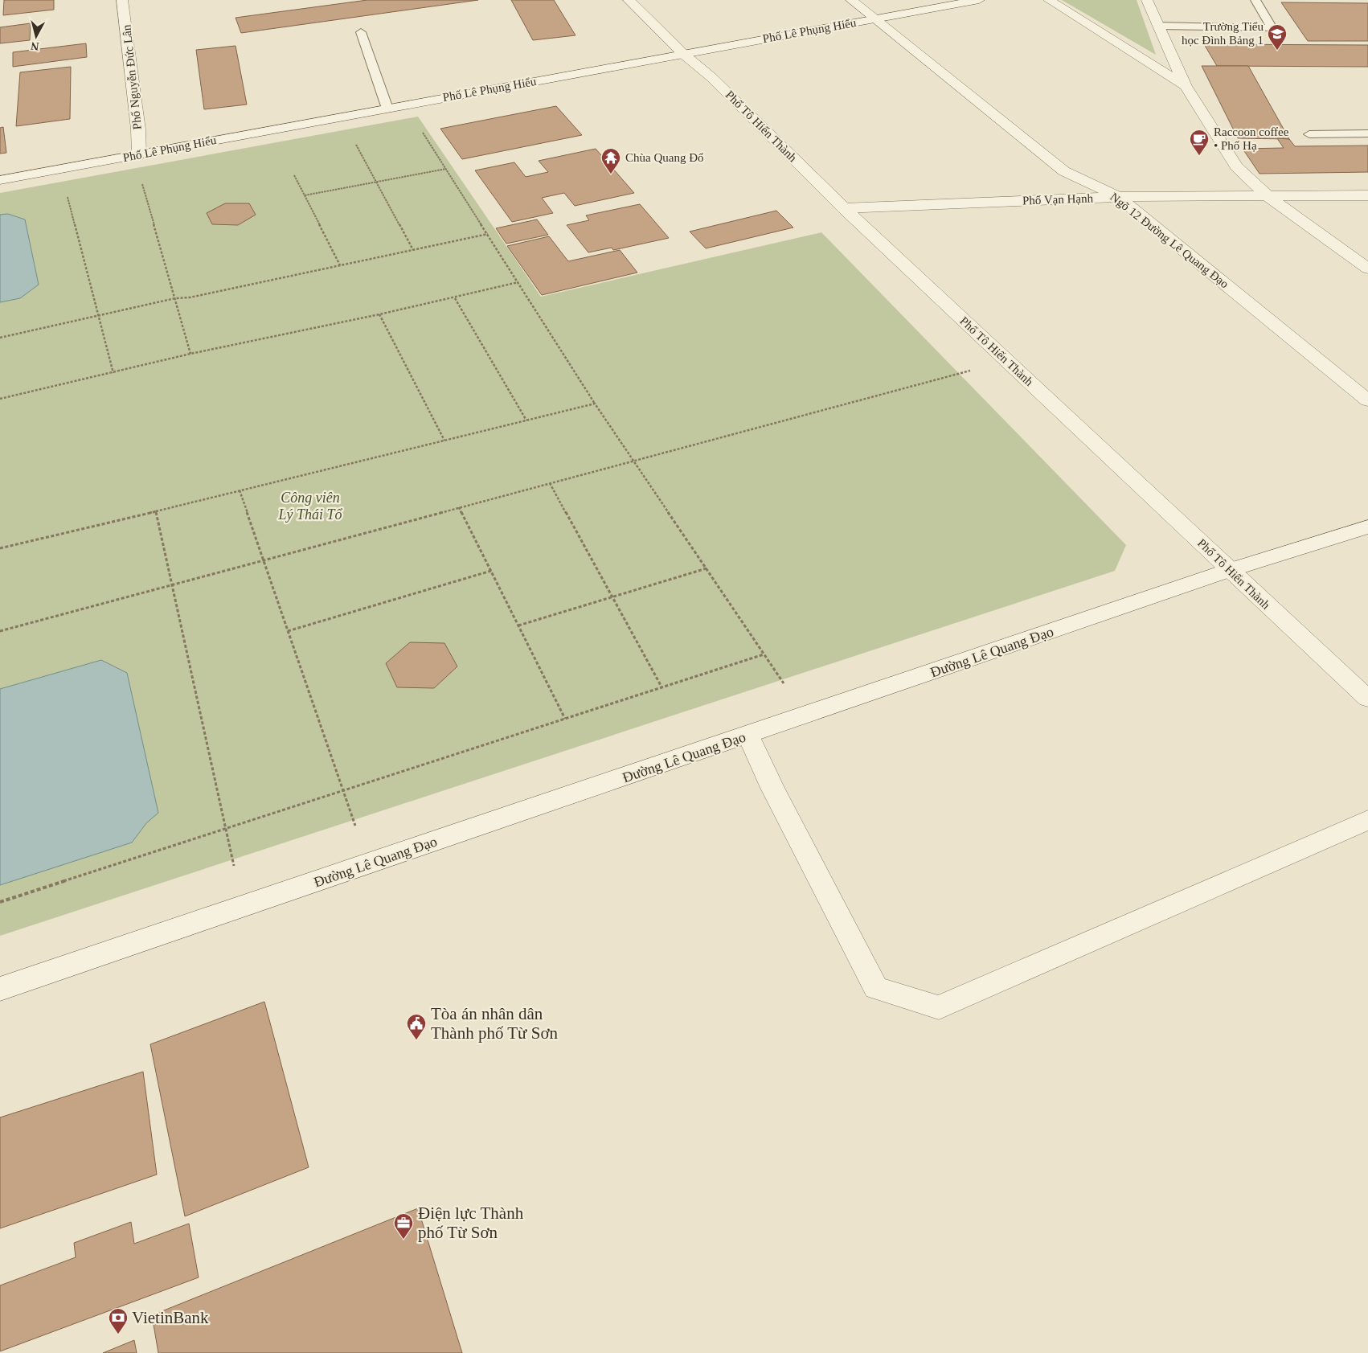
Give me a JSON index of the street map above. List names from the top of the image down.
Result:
{
  "streets": {
    "street": [
      "Phố Lê Phụng Hiểu",
      "Phố Nguyễn Đức Lân",
      "Phố Tô Hiến Thành",
      "Phố Vạn Hạnh",
      "Ngõ 12 Đường Lê Quang Đạo",
      "Đường Lê Quang Đạo"
    ]
  },
  "crossings": [
    ["Phố Lê Phụng Hiểu", "Phố Nguyễn Đức Lân"],
    ["Phố Lê Phụng Hiểu", "Phố Tô Hiến Thành"],
    ["Phố Lê Phụng Hiểu", "Ngõ 12 Đường Lê Quang Đạo"],
    ["Phố Tô Hiến Thành", "Phố Vạn Hạnh"],
    ["Phố Tô Hiến Thành", "Đường Lê Quang Đạo"],
    ["Phố Vạn Hạnh", "Ngõ 12 Đường Lê Quang Đạo"]
  ],
  "parks": ["Công viên Lý Thái Tổ"],
  "places": {
    "school or university": ["Trường Tiểu học Đình Bảng 1"],
    "cafe": ["Raccoon coffee • Phố Hạ"],
    "temple": ["Chùa Quang Đổ"],
    "public building": ["Tòa án nhân dân Thành phố Từ Sơn"],
    "office": ["Điện lực Thành phố Từ Sơn"],
    "bank": ["VietinBank"]
  },
  "north": "bottom"
}
